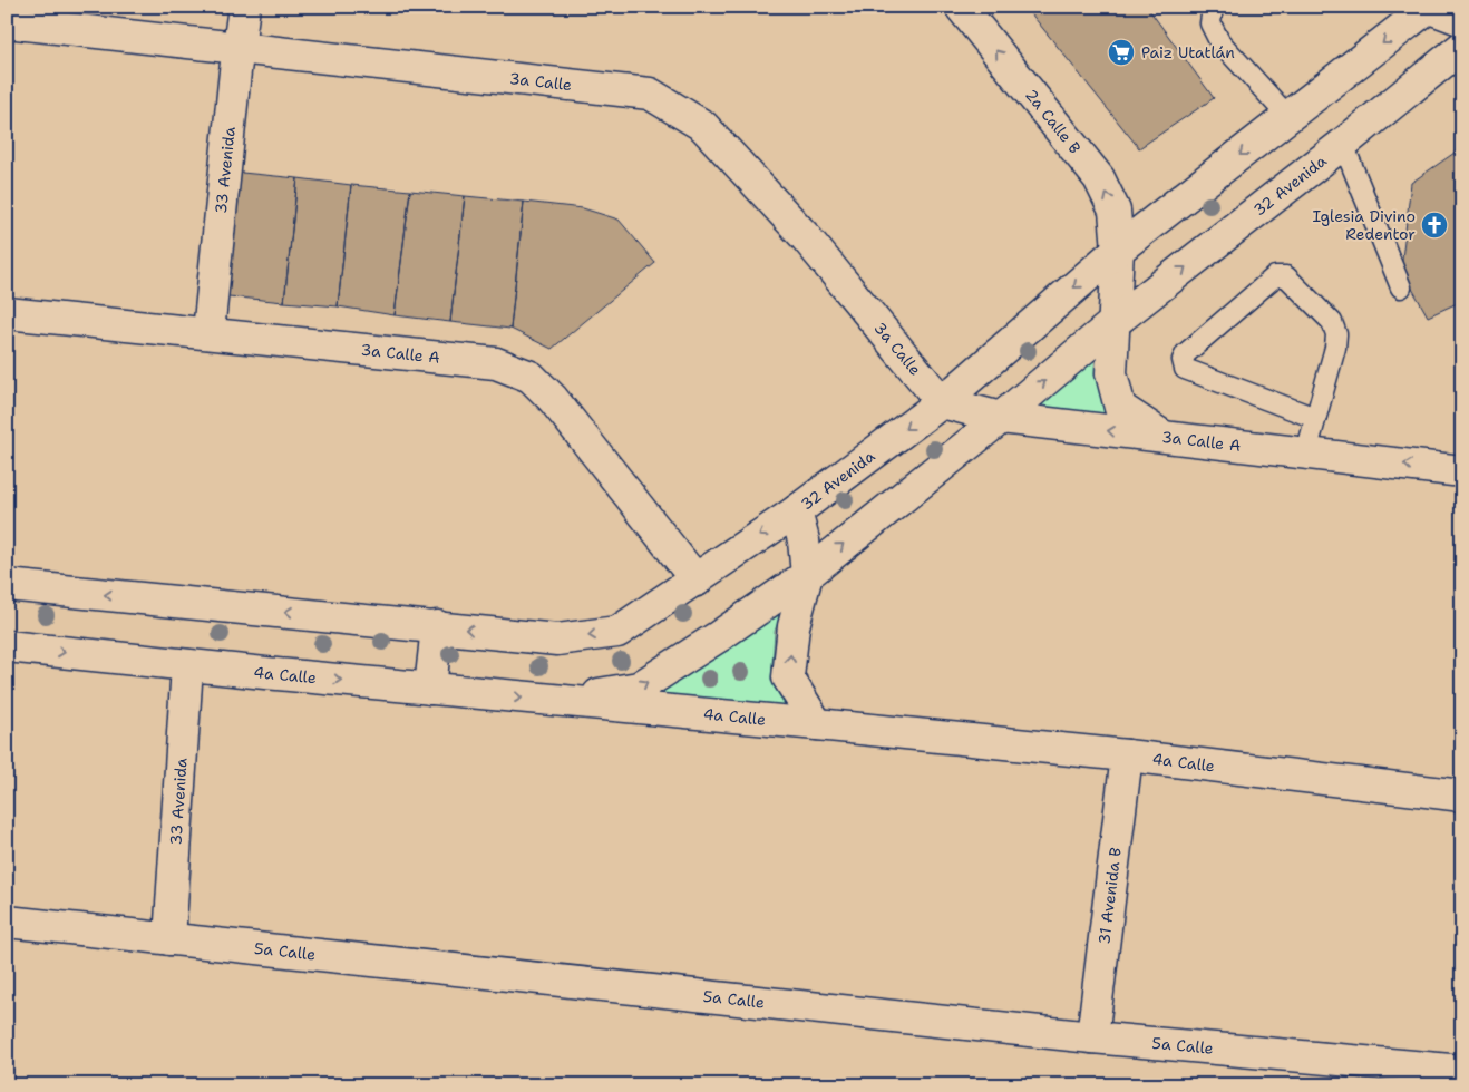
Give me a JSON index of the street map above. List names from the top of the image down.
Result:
{
  "streets": {
    "street": [
      "3a Calle",
      "2a Calle B",
      "33 Avenida",
      "32 Avenida",
      "3a Calle A",
      "4a Calle",
      "31 Avenida B",
      "5a Calle"
    ]
  },
  "crossings": [
    ["3a Calle", "33 Avenida"],
    ["3a Calle", "32 Avenida"],
    ["3a Calle", "3a Calle A"],
    ["2a Calle B", "32 Avenida"],
    ["33 Avenida", "3a Calle A"],
    ["33 Avenida", "4a Calle"],
    ["33 Avenida", "5a Calle"],
    ["32 Avenida", "3a Calle A"],
    ["32 Avenida", "4a Calle"],
    ["4a Calle", "31 Avenida B"],
    ["31 Avenida B", "5a Calle"]
  ],
  "one_way": ["2a Calle B"],
  "places": {
    "supermarket": ["Paiz Utatlán"],
    "church": ["Iglesia Divino Redentor"]
  }
}
